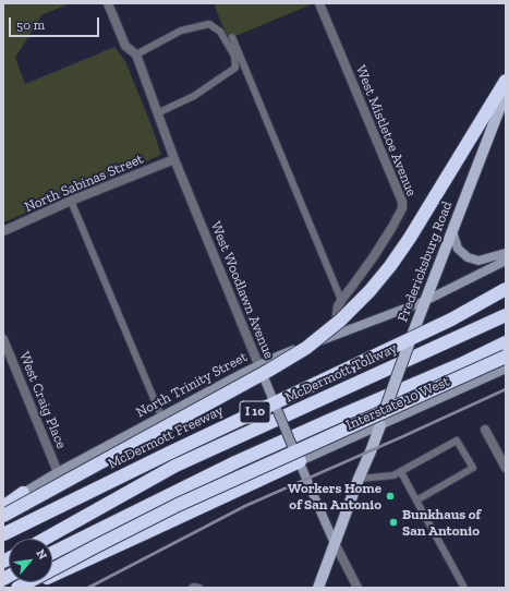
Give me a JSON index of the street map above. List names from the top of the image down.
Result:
{
  "streets": {
    "highway": ["McDermott Tollway", "I 10", "McDermott Freeway"],
    "main road": [
      "Fredericksburg Road",
      "West Woodlawn Avenue",
      "North Trinity Street",
      "Interstate 10 West"
    ],
    "street": ["West Mistletoe Avenue", "North Sabinas Street", "West Craig Place"]
  },
  "crossings": [
    ["North Sabinas Street", "West Woodlawn Avenue"],
    ["Fredericksburg Road", "West Woodlawn Avenue"],
    ["Fredericksburg Road", "North Trinity Street"],
    ["Fredericksburg Road", "Interstate 10 West"],
    ["West Woodlawn Avenue", "North Trinity Street"],
    ["West Woodlawn Avenue", "Interstate 10 West"],
    ["North Trinity Street", "West Craig Place"]
  ],
  "places": ["Workers Home of San Antonio", "Bunkhaus of San Antonio"],
  "scale_bar": "50 m",
  "north": "top right"
}
